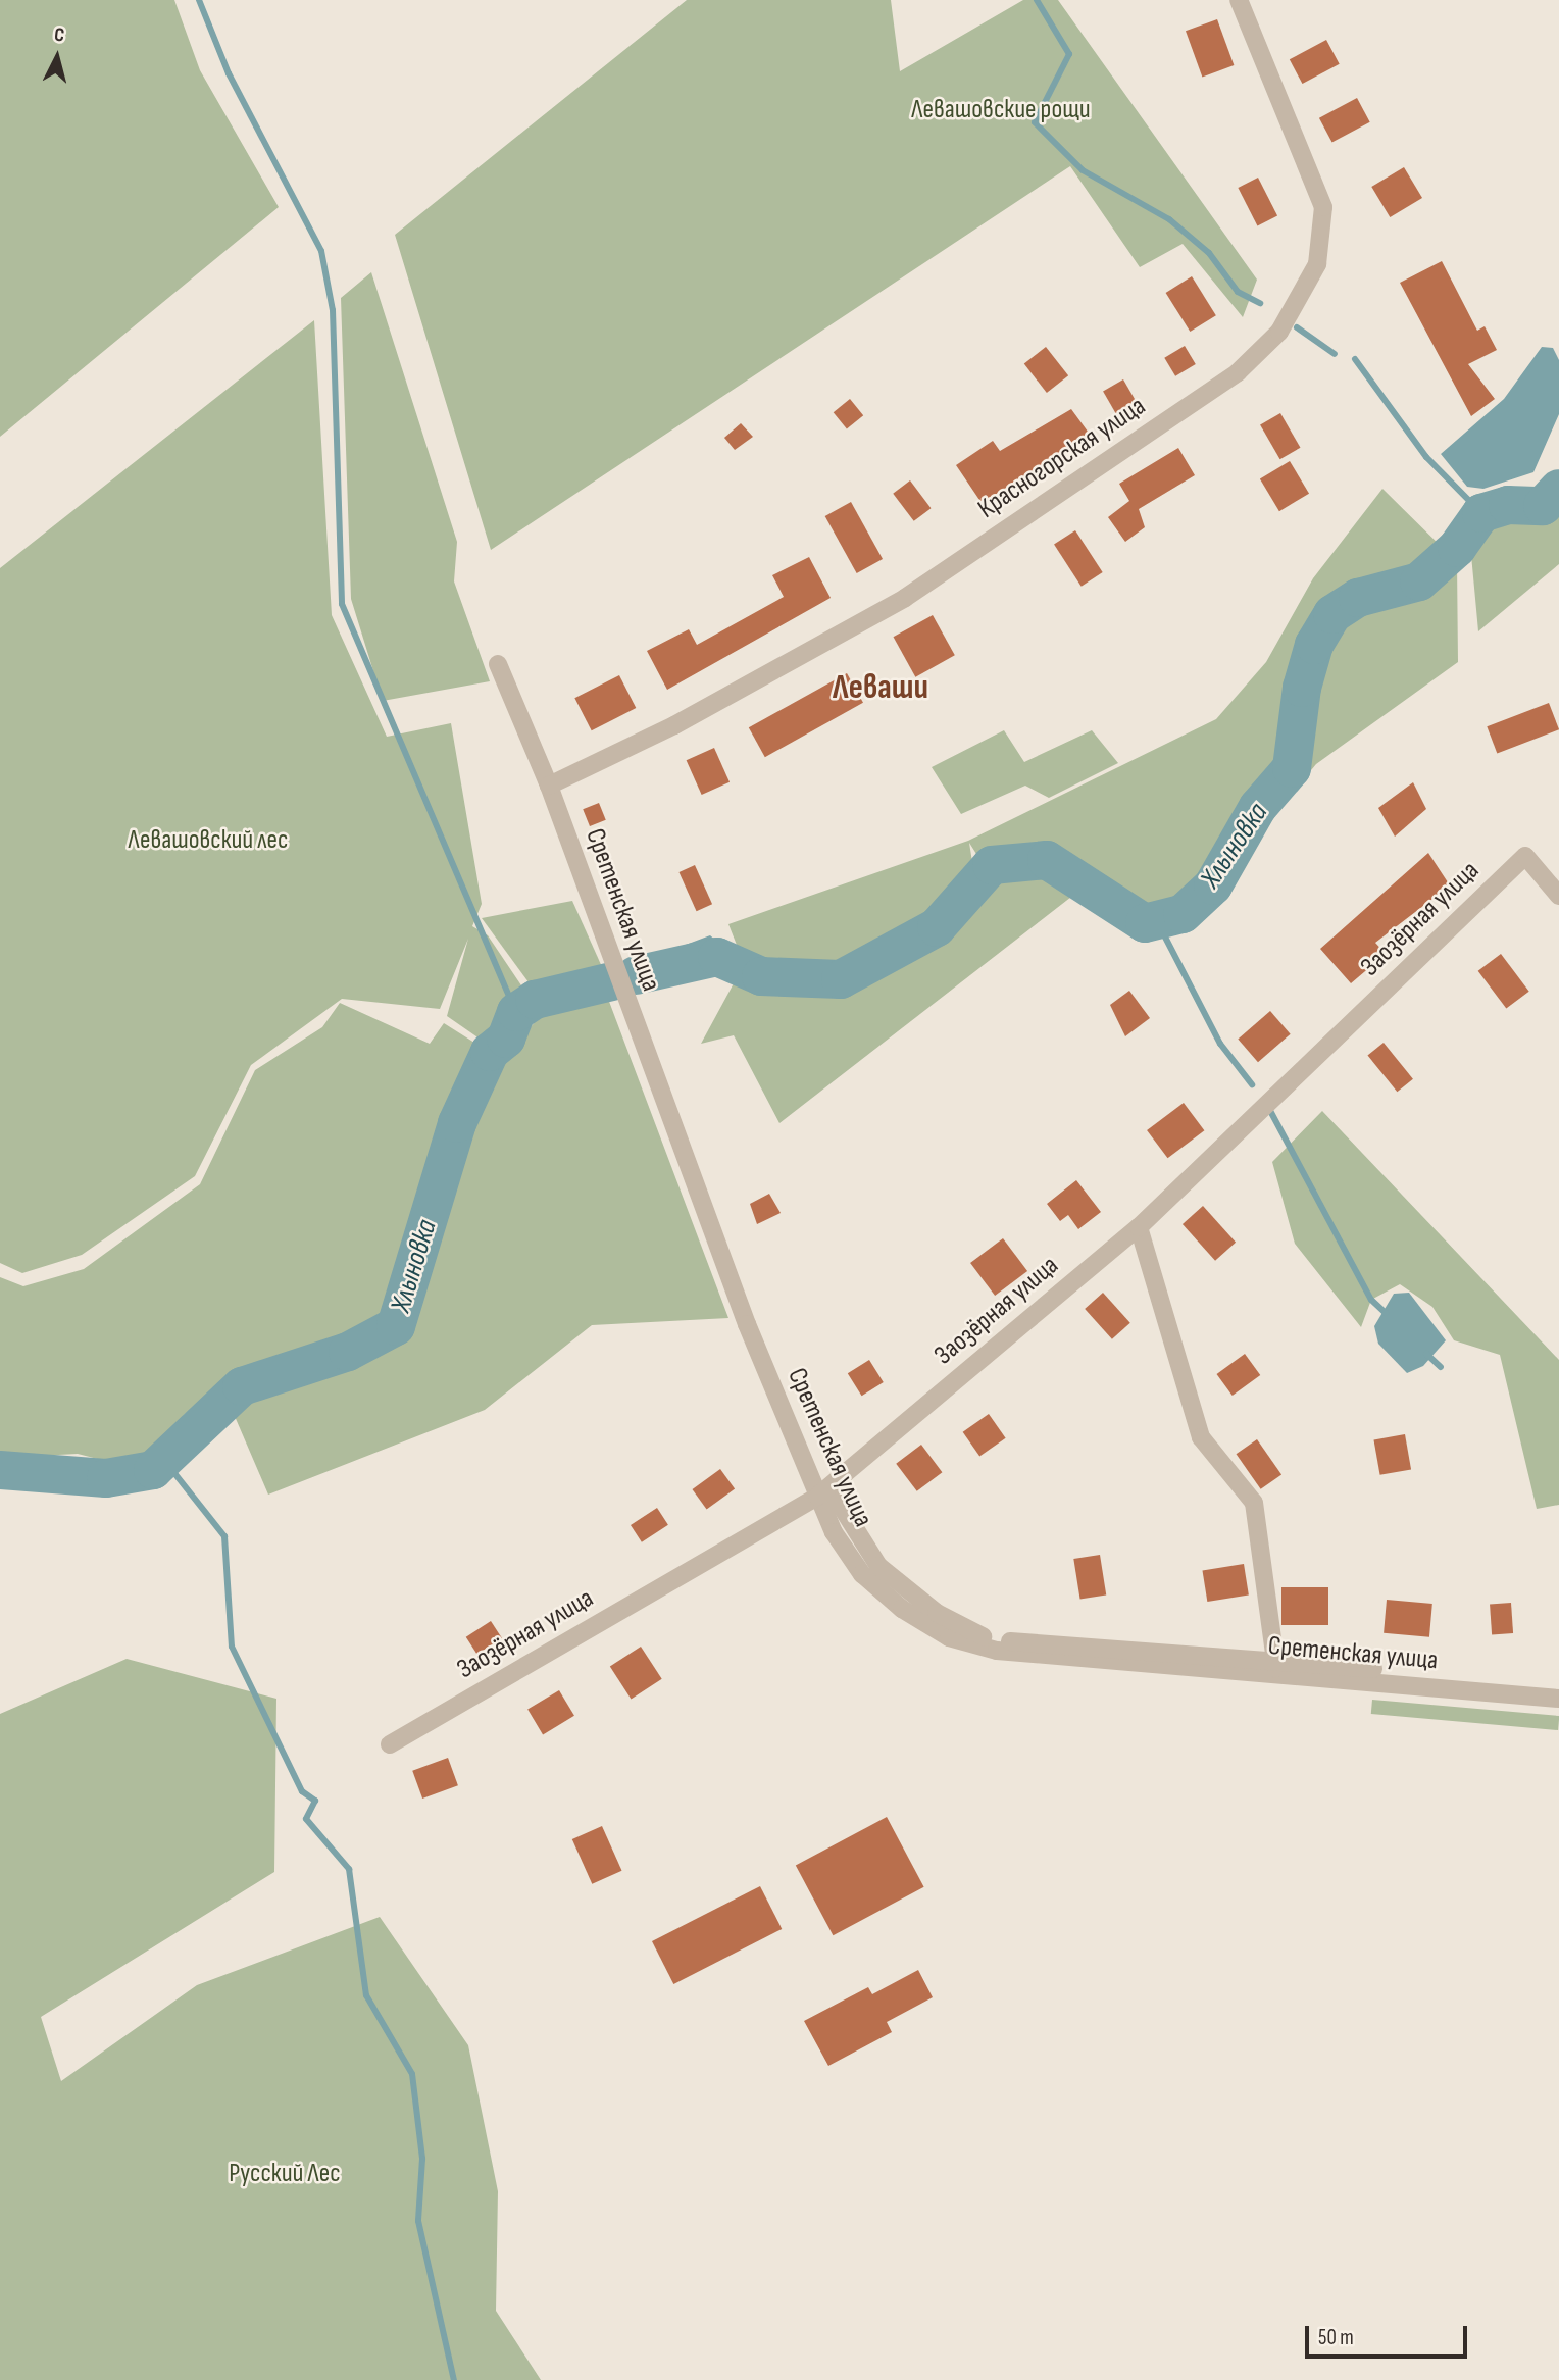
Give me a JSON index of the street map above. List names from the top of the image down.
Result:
{
  "streets": {
    "street": ["Красногорская улица", "Сретенская улица", "Заозёрная улица"]
  },
  "crossings": [
    ["Красногорская улица", "Сретенская улица"],
    ["Сретенская улица", "Заозёрная улица"]
  ],
  "districts": ["Леваши"],
  "water": ["Хлыновка"],
  "parks": ["Левашовские рощи", "Левашовский лес", "Русский Лес"],
  "scale_bar": "50 m",
  "north": "top"
}
